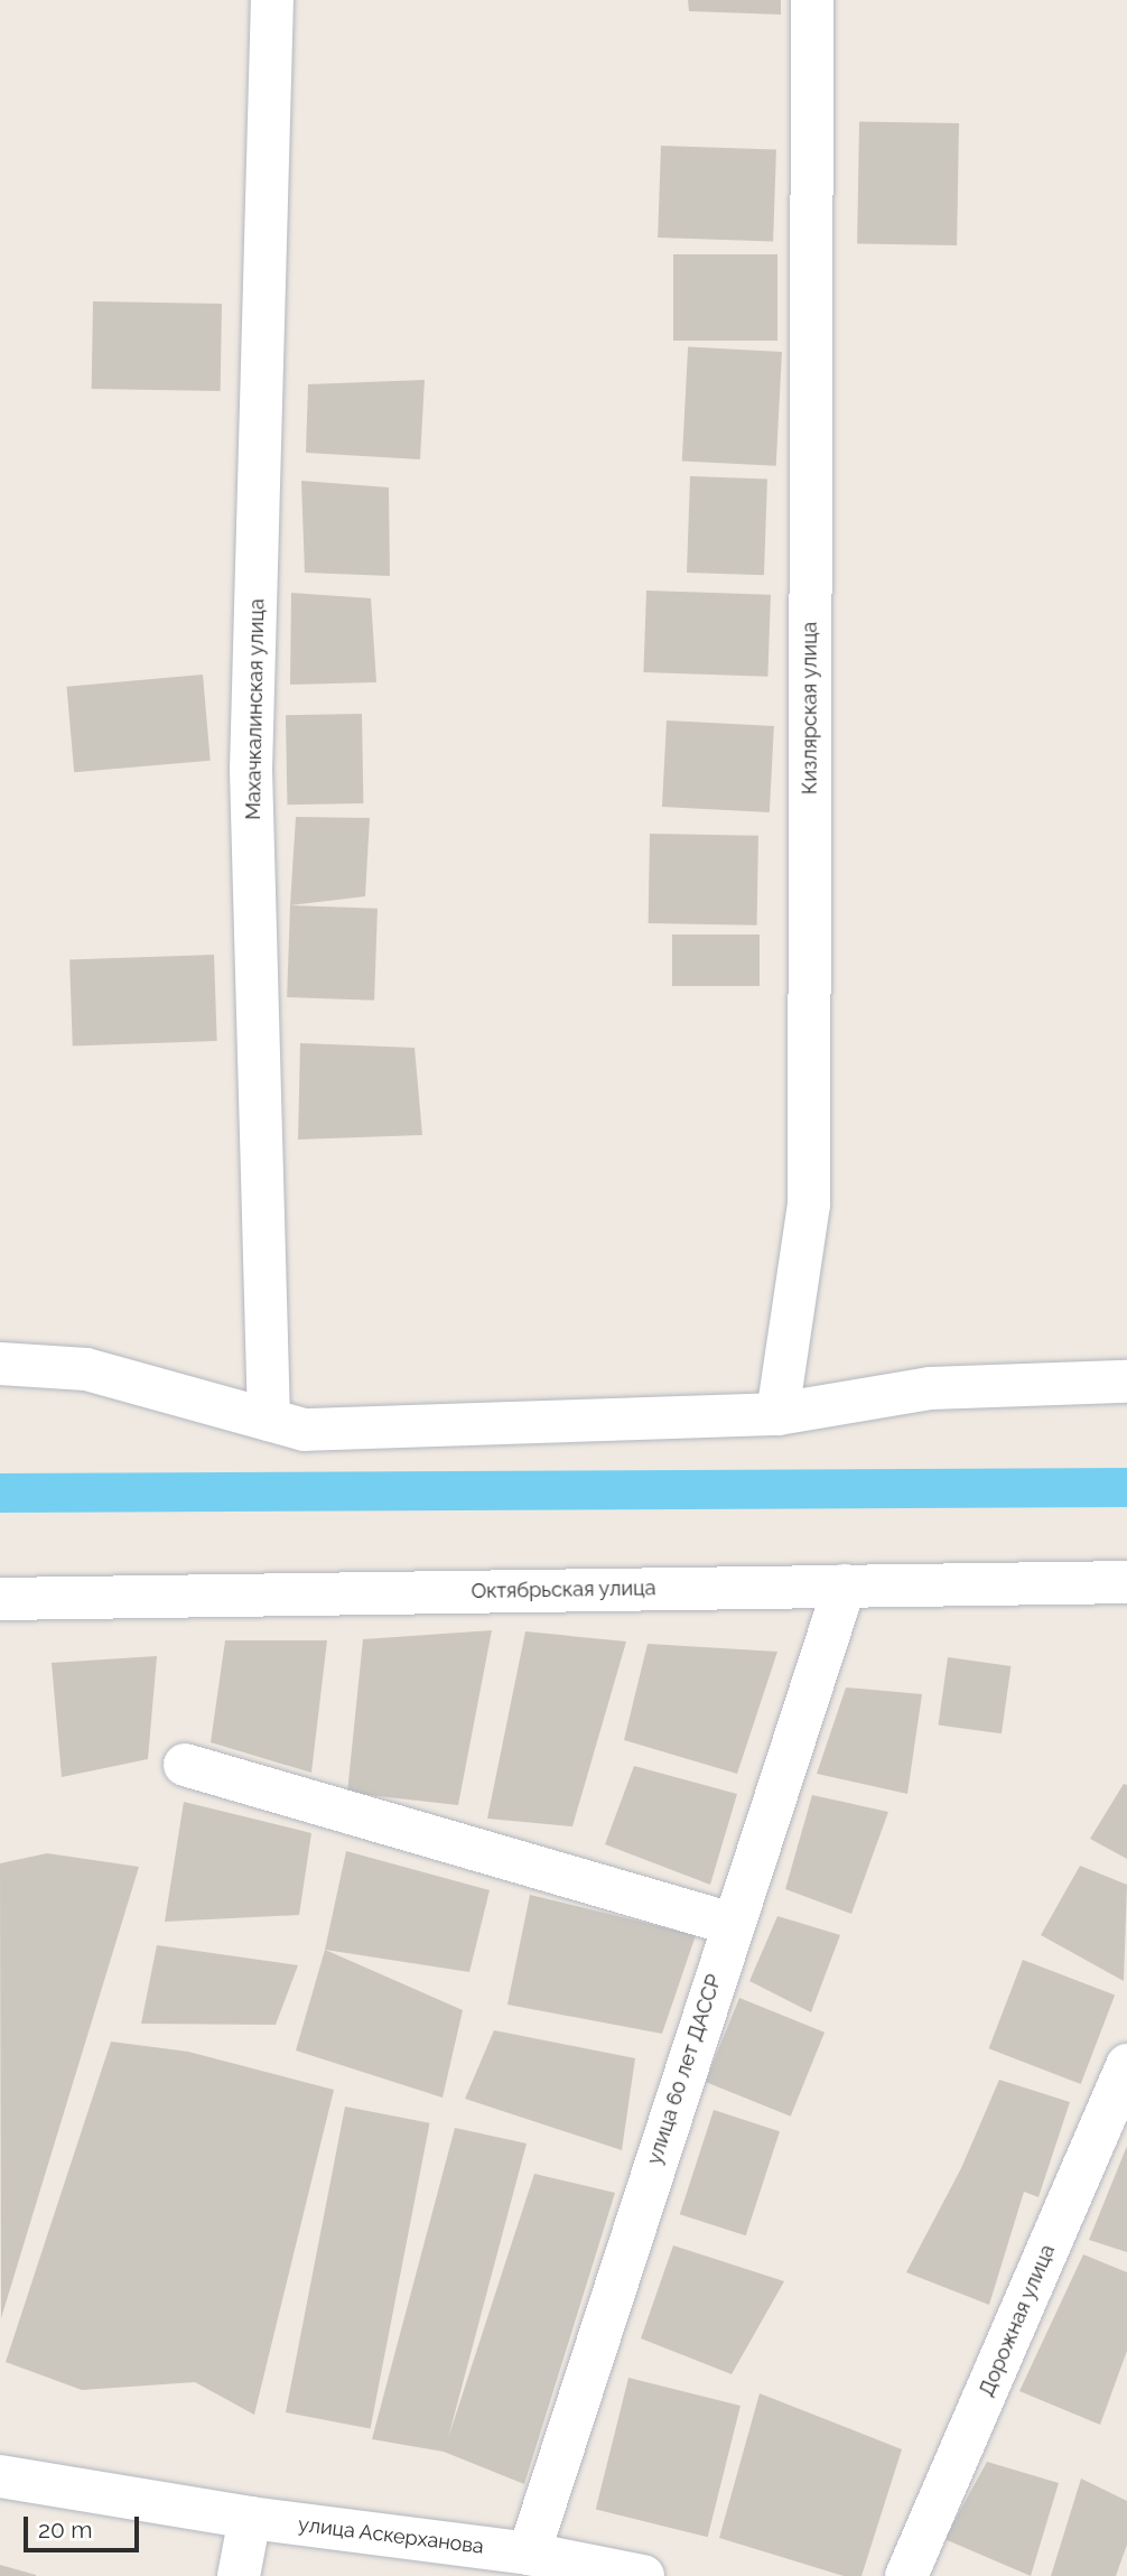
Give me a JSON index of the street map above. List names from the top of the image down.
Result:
{
  "streets": {
    "street": [
      "Кизлярская улица",
      "Махачкалинская улица",
      "Октябрьская улица",
      "улица 60 лет ДАССР",
      "Дорожная улица",
      "улица Аскерханова"
    ]
  },
  "crossings": [
    ["Октябрьская улица", "улица 60 лет ДАССР"],
    ["улица 60 лет ДАССР", "улица Аскерханова"]
  ],
  "scale_bar": "20 m"
}
